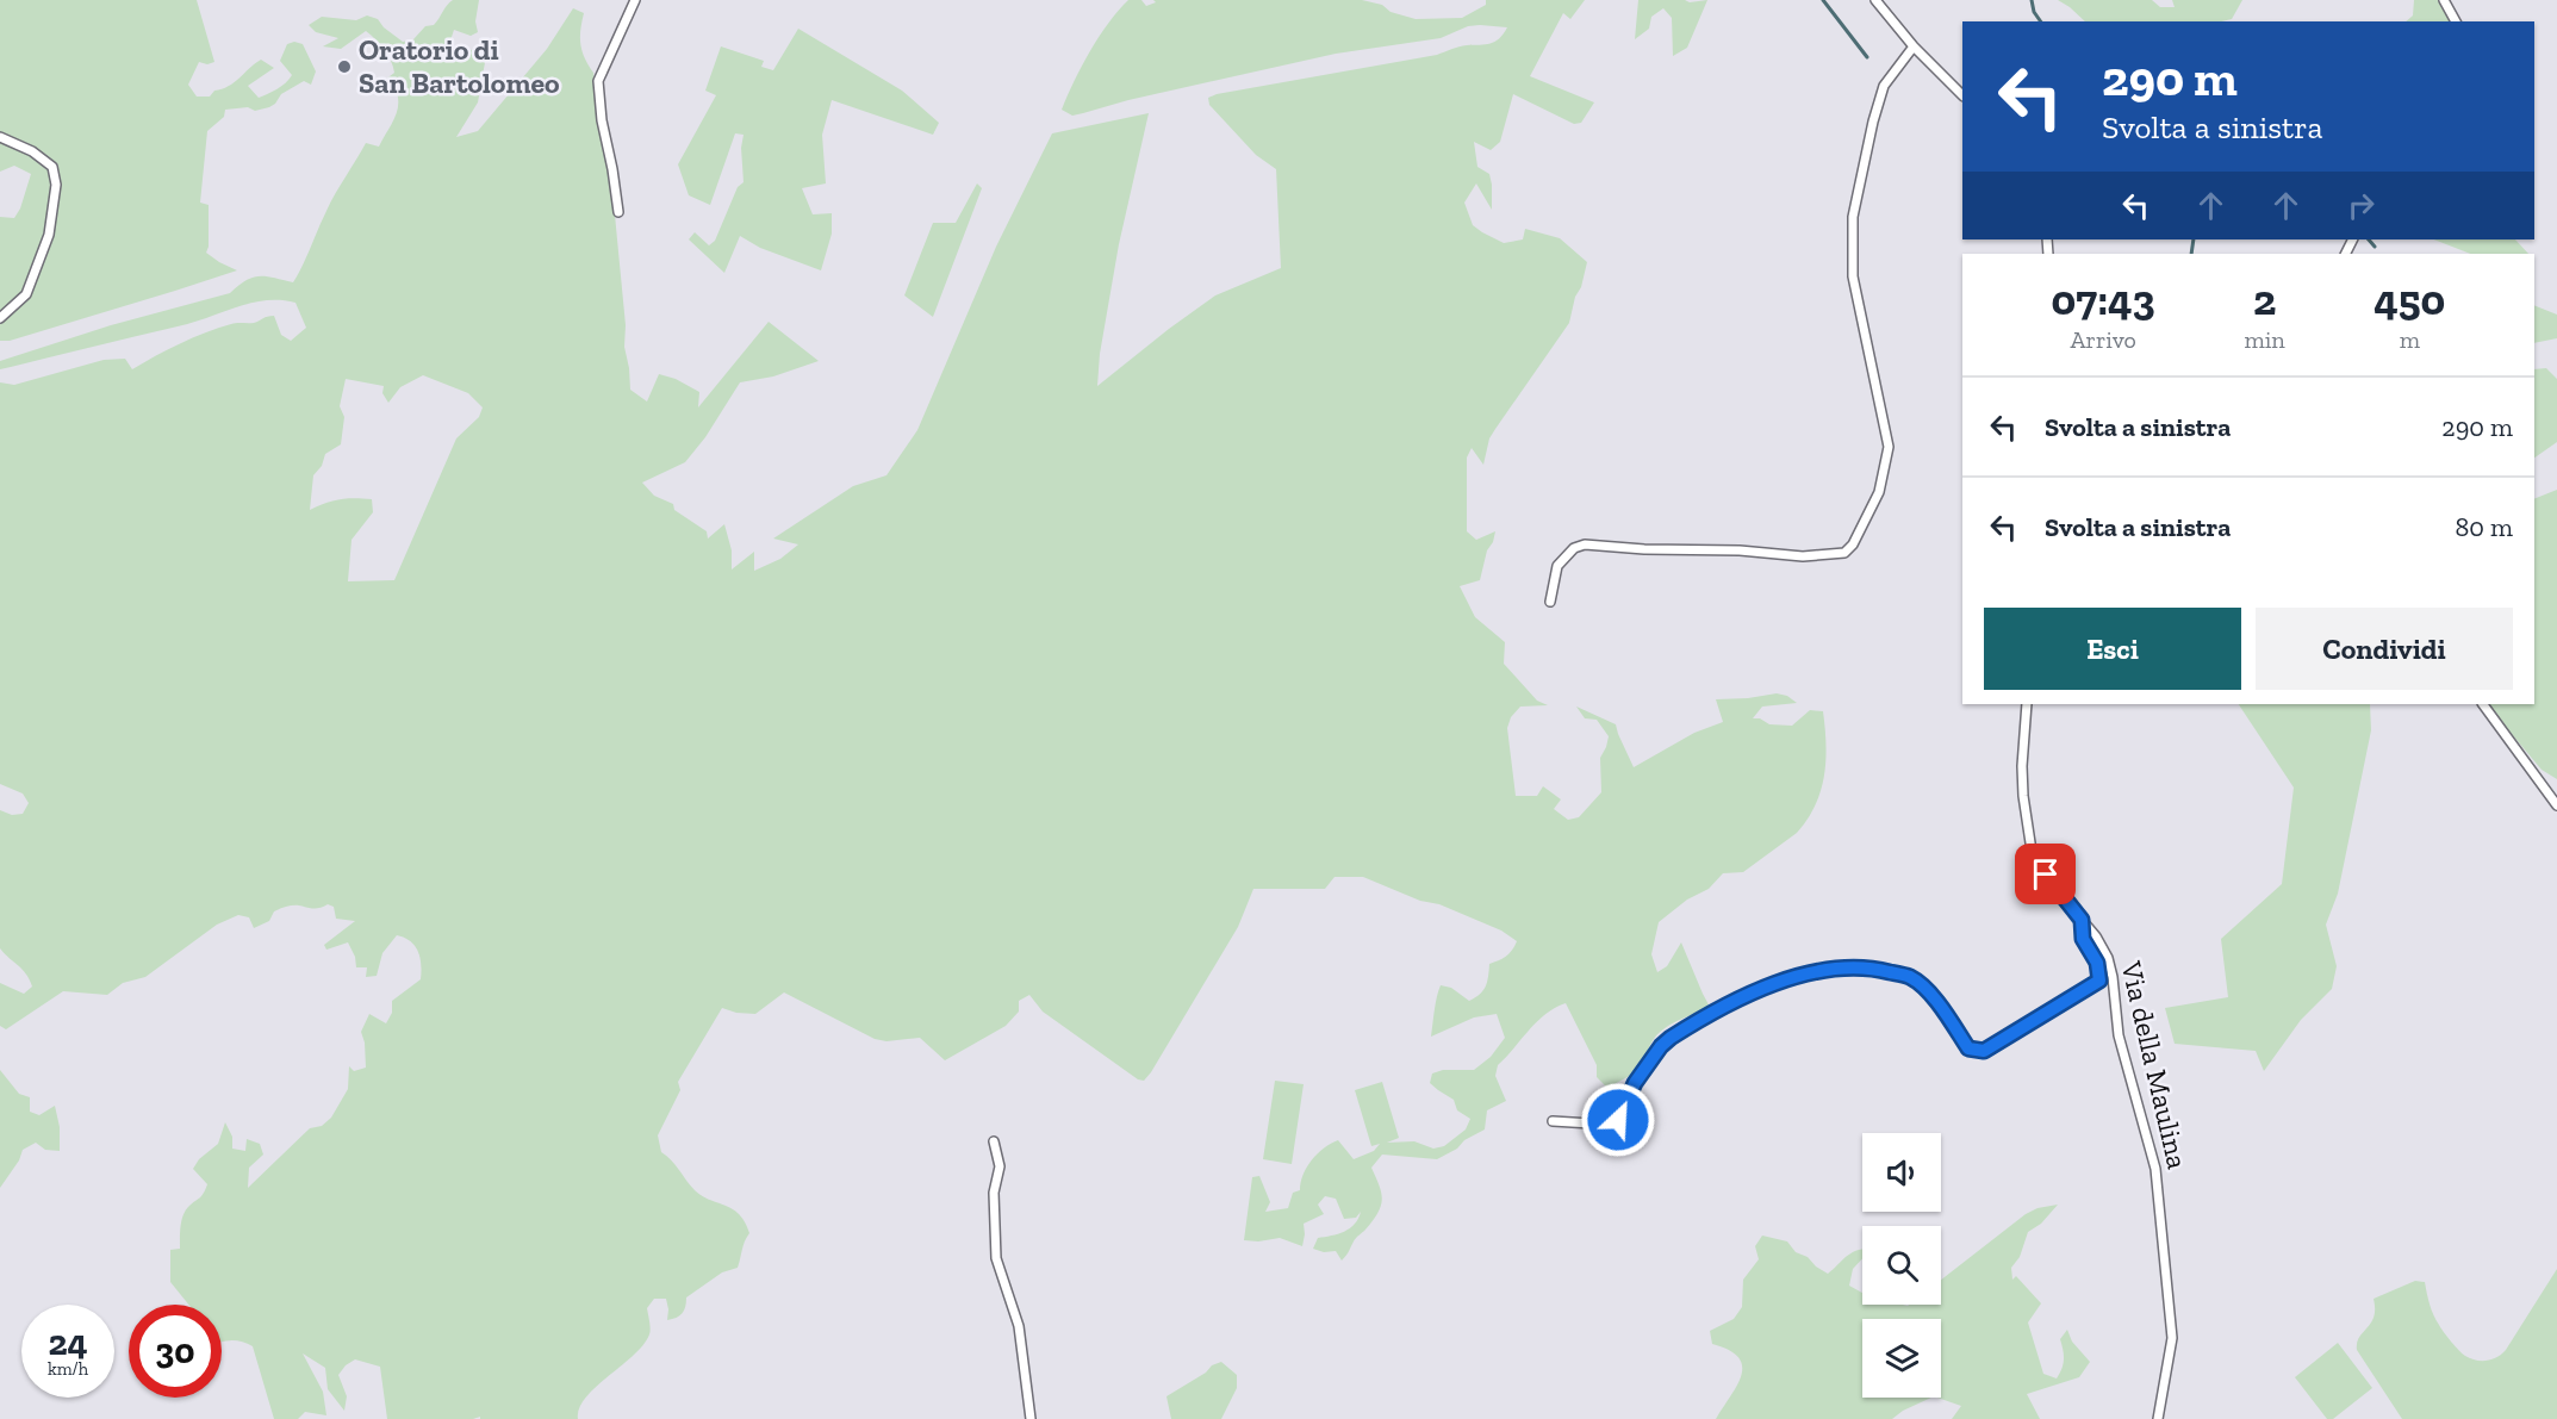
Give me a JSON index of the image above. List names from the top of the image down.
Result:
{
  "streets": {
    "street": ["Via della Maulina"]
  },
  "places": ["Oratorio di San Bartolomeo"],
  "page": {
    "turn": ["290 m", "Svolta a sinistra"],
    "eta": [
      "07:43",
      "Arrivo",
      "2",
      "min",
      "450",
      "m"
    ],
    "list": [
      {
        "name": "Svolta a sinistra",
        "value": "290 m"
      },
      {
        "name": "Svolta a sinistra",
        "value": "80 m"
      }
    ],
    "buttons": ["Esci", "Condividi"],
    "speed": "24 km/h",
    "limit": "30"
  }
}
